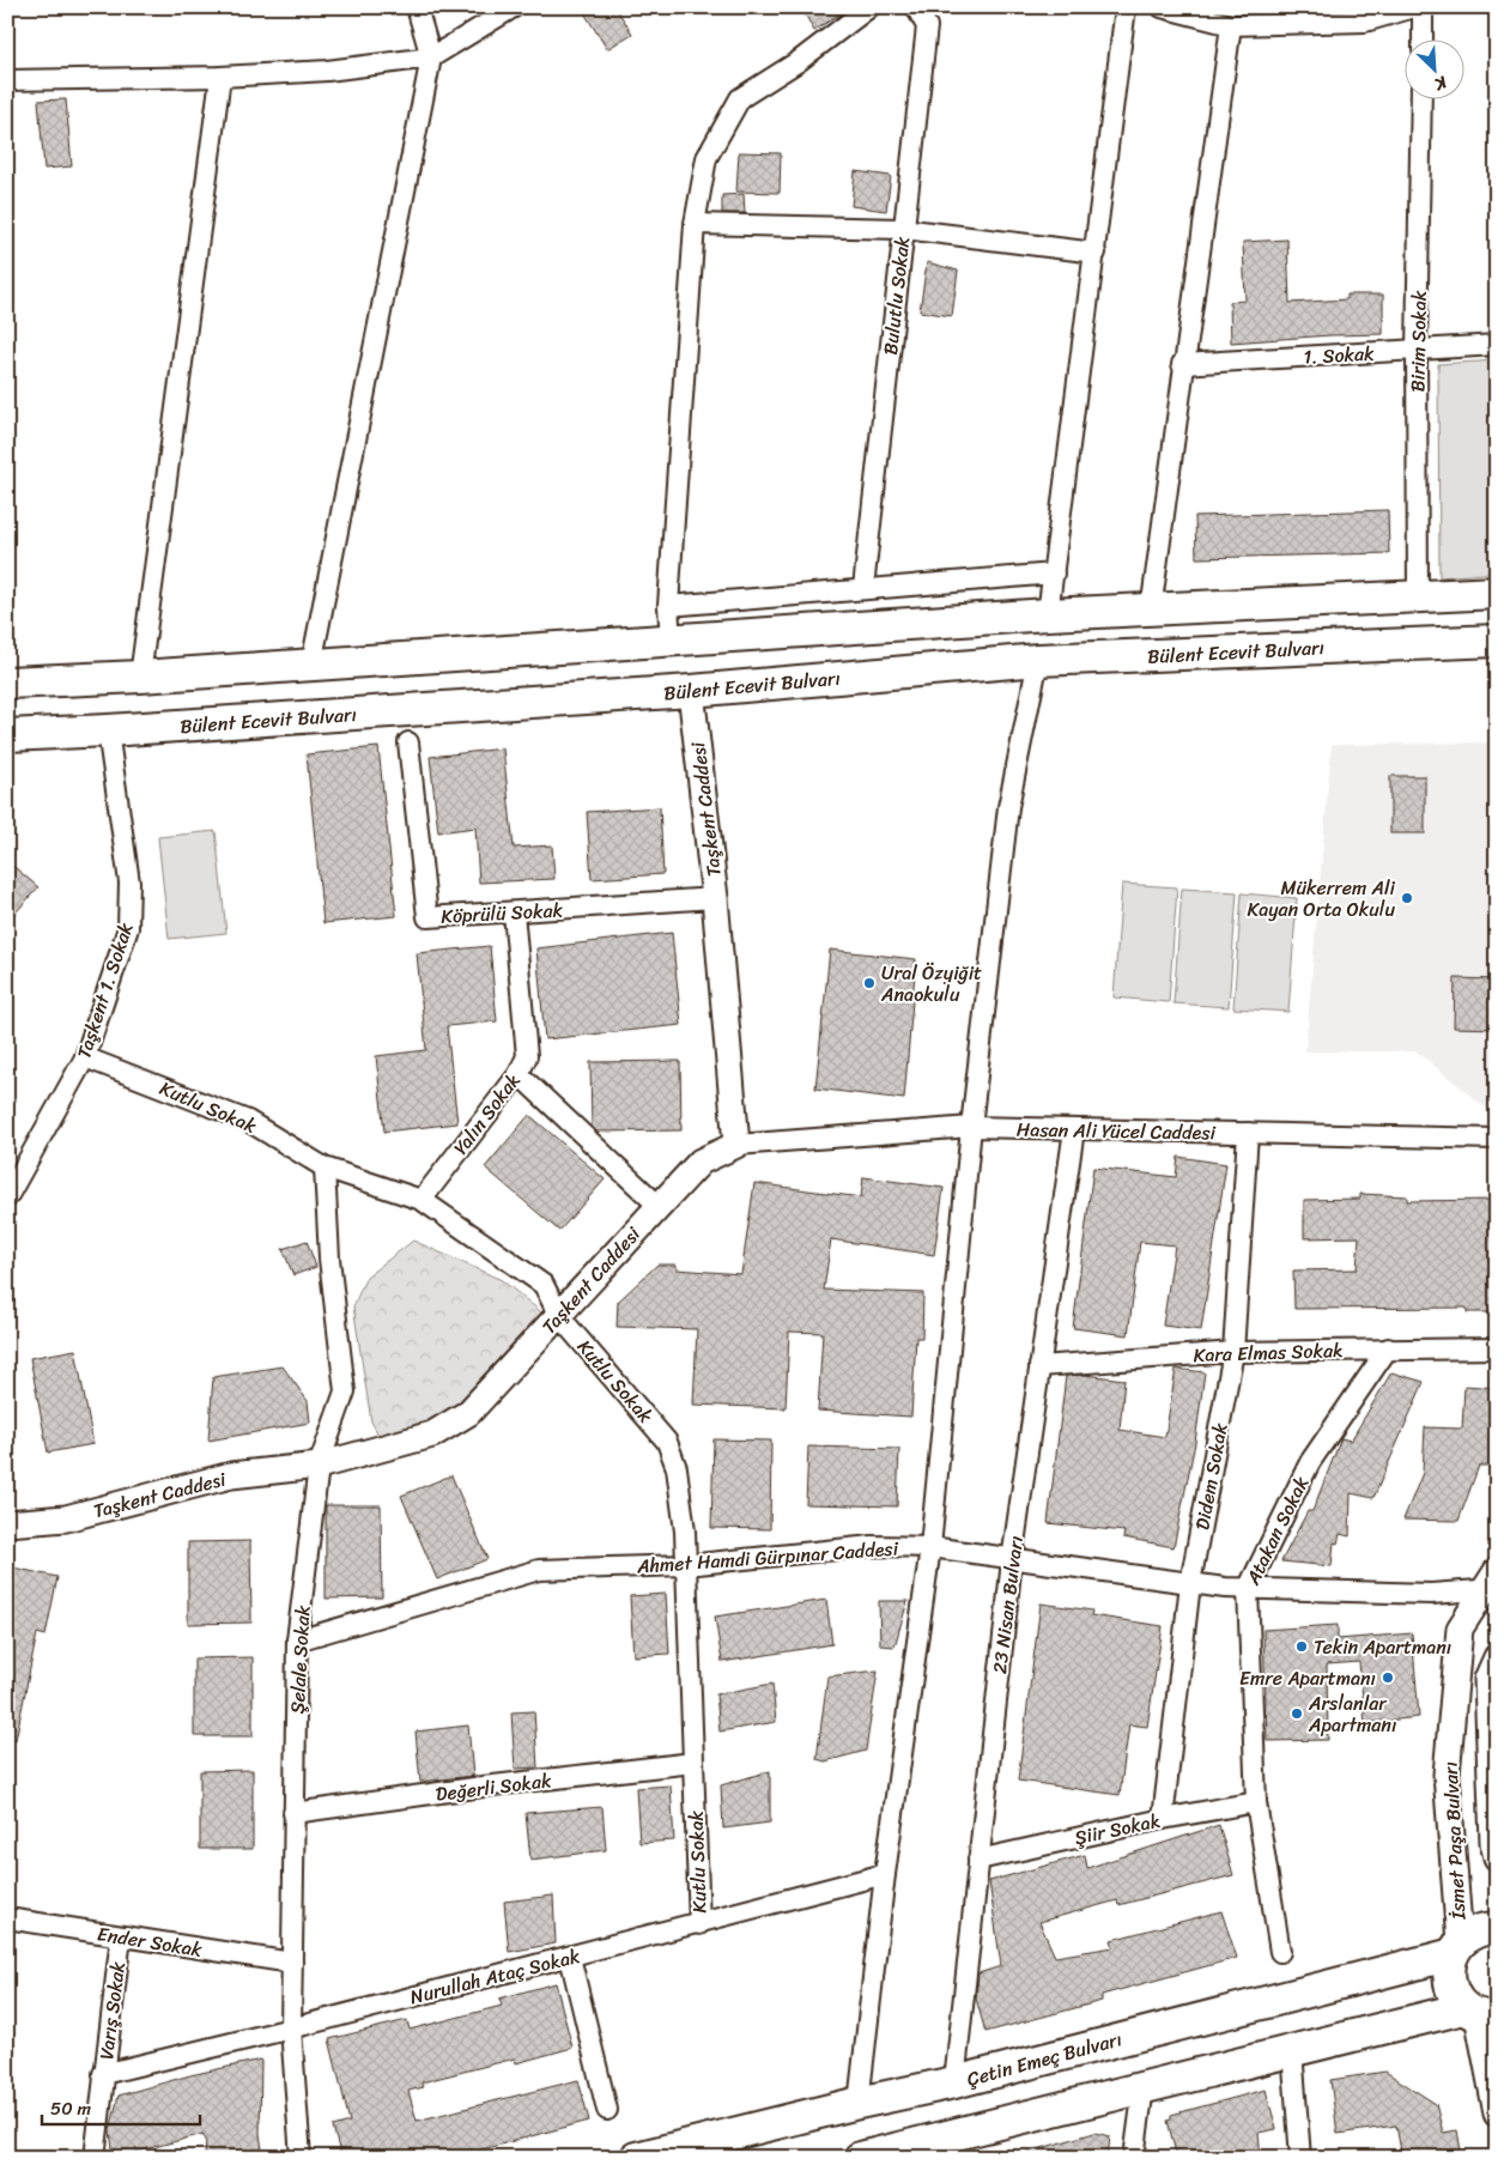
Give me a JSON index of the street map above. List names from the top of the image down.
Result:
{
  "streets": {
    "main road": ["Bülent Ecevit Bulvarı", "Çetin Emeç Bulvarı"],
    "street": [
      "Bulutlu Sokak",
      "Birim Sokak",
      "1. Sokak",
      "Taşkent Caddesi",
      "Köprülü Sokak",
      "Taşkent 1. Sokak",
      "Kutlu Sokak",
      "Yalın Sokak",
      "Hasan Ali Yücel Caddesi",
      "Kara Elmas Sokak",
      "Didem Sokak",
      "Atakan Sokak",
      "Ahmet Hamdi Gürpınar Caddesi",
      "23 Nisan Bulvarı",
      "Şelale Sokak",
      "Değerli Sokak",
      "Şiir Sokak",
      "İsmet Paşa Bulvarı",
      "Ender Sokak",
      "Nurullah Ataç Sokak",
      "Varış Sokak"
    ]
  },
  "crossings": [
    ["Birim Sokak", "1. Sokak"],
    ["Bülent Ecevit Bulvarı", "Taşkent Caddesi"],
    ["Bülent Ecevit Bulvarı", "Taşkent 1. Sokak"],
    ["Taşkent Caddesi", "Köprülü Sokak"],
    ["Taşkent Caddesi", "Kutlu Sokak"],
    ["Taşkent Caddesi", "Hasan Ali Yücel Caddesi"],
    ["Taşkent Caddesi", "Şelale Sokak"],
    ["Köprülü Sokak", "Yalın Sokak"],
    ["Taşkent 1. Sokak", "Kutlu Sokak"],
    ["Kutlu Sokak", "Yalın Sokak"],
    ["Kutlu Sokak", "Ahmet Hamdi Gürpınar Caddesi"],
    ["Kutlu Sokak", "Şelale Sokak"],
    ["Kutlu Sokak", "Değerli Sokak"],
    ["Kutlu Sokak", "Nurullah Ataç Sokak"],
    ["Hasan Ali Yücel Caddesi", "Didem Sokak"],
    ["Hasan Ali Yücel Caddesi", "23 Nisan Bulvarı"],
    ["Kara Elmas Sokak", "Didem Sokak"],
    ["Kara Elmas Sokak", "Atakan Sokak"],
    ["Kara Elmas Sokak", "23 Nisan Bulvarı"],
    ["Didem Sokak", "Ahmet Hamdi Gürpınar Caddesi"],
    ["Didem Sokak", "Şiir Sokak"],
    ["Atakan Sokak", "Ahmet Hamdi Gürpınar Caddesi"],
    ["Atakan Sokak", "Şiir Sokak"],
    ["Ahmet Hamdi Gürpınar Caddesi", "23 Nisan Bulvarı"],
    ["Ahmet Hamdi Gürpınar Caddesi", "Şelale Sokak"],
    ["Ahmet Hamdi Gürpınar Caddesi", "İsmet Paşa Bulvarı"],
    ["23 Nisan Bulvarı", "Şiir Sokak"],
    ["23 Nisan Bulvarı", "Çetin Emeç Bulvarı"],
    ["Şelale Sokak", "Değerli Sokak"],
    ["Şelale Sokak", "Ender Sokak"],
    ["Şelale Sokak", "Nurullah Ataç Sokak"],
    ["İsmet Paşa Bulvarı", "Çetin Emeç Bulvarı"],
    ["Ender Sokak", "Varış Sokak"],
    ["Nurullah Ataç Sokak", "Varış Sokak"]
  ],
  "places": [
    "Mükerrem Ali Kayan Orta Okulu",
    "Ural Özyiğit Anaokulu",
    "Tekin Apartmanı",
    "Emre Apartmanı",
    "Arslanlar Apartmanı"
  ],
  "scale_bar": "50 m",
  "north": "bottom right"
}
